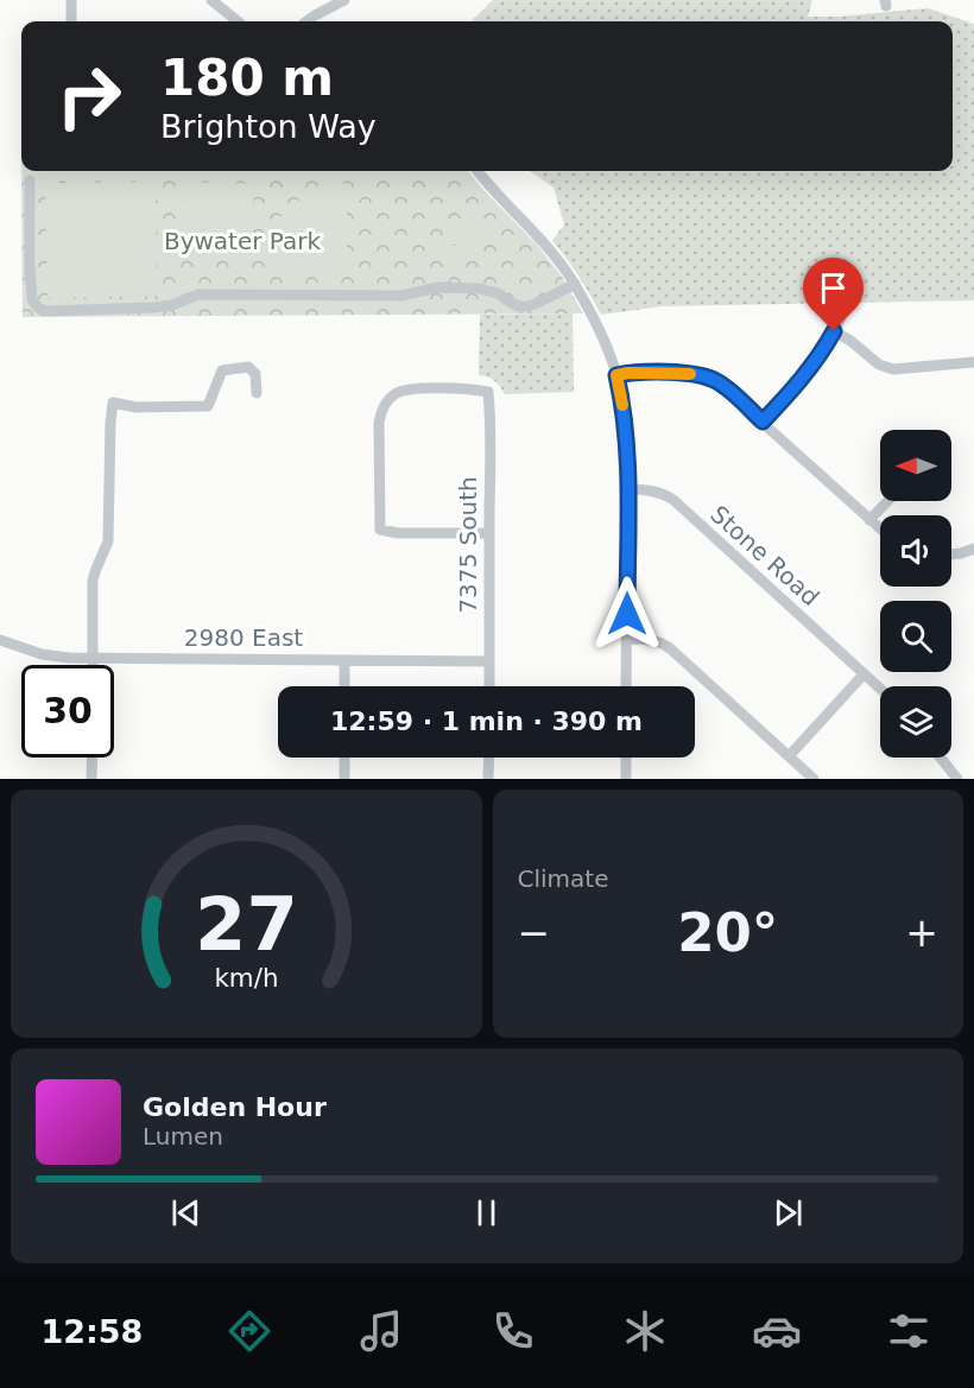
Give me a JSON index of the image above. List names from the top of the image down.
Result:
{
  "streets": {
    "street": ["7375 South", "Stone Road", "2980 East"]
  },
  "crossings": [
    ["7375 South", "2980 East"]
  ],
  "parks": ["Bywater Park"],
  "north": "left",
  "page": {
    "turn": ["180 m", "Brighton Way"],
    "limit": "30",
    "trip": "12:59 · 1 min · 390 m",
    "tile": "Climate",
    "heat": ["−", "20°", "+"],
    "song": ["Golden Hour", "Lumen"],
    "tabs": "12:58",
    "gauge": ["27", "km/h"]
  }
}
